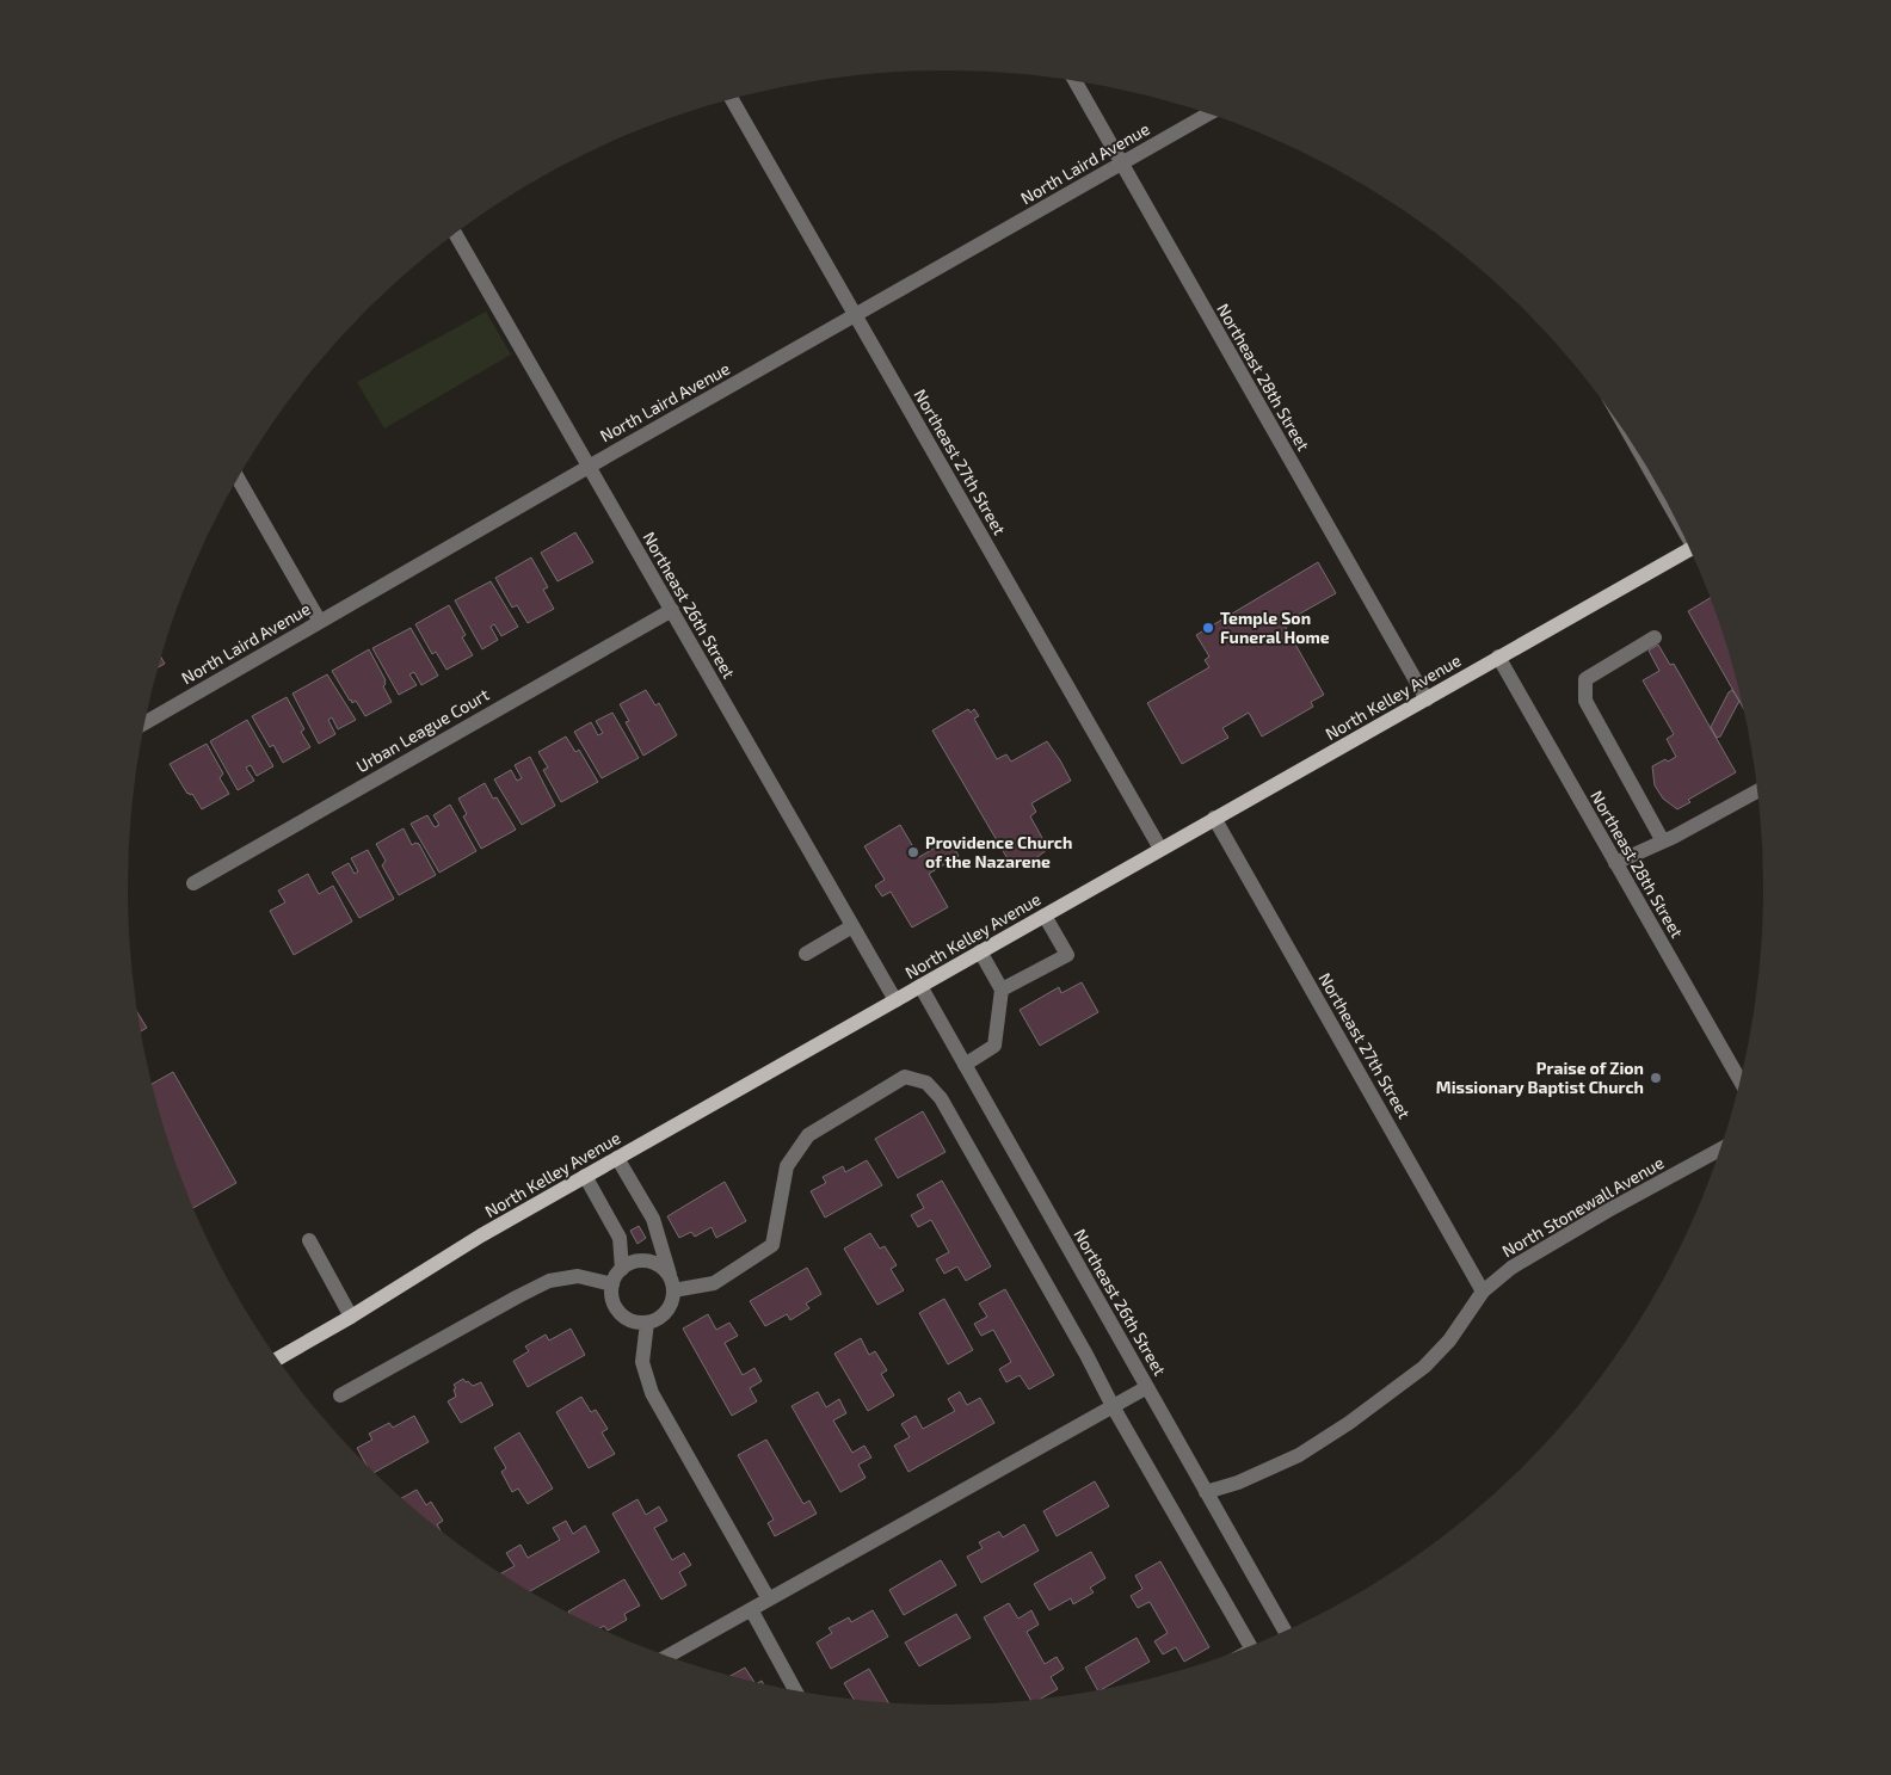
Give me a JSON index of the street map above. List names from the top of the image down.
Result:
{
  "streets": {
    "main road": ["North Kelley Avenue"],
    "street": [
      "North Laird Avenue",
      "Northeast 28th Street",
      "Northeast 27th Street",
      "Northeast 26th Street",
      "Urban League Court",
      "North Stonewall Avenue"
    ]
  },
  "crossings": [
    ["North Laird Avenue", "Northeast 28th Street"],
    ["North Laird Avenue", "Northeast 27th Street"],
    ["North Laird Avenue", "Northeast 26th Street"],
    ["Northeast 28th Street", "North Kelley Avenue"],
    ["Northeast 27th Street", "North Kelley Avenue"],
    ["Northeast 27th Street", "North Stonewall Avenue"],
    ["Northeast 26th Street", "North Kelley Avenue"],
    ["Northeast 26th Street", "Urban League Court"],
    ["Northeast 26th Street", "North Stonewall Avenue"]
  ],
  "places": ["Temple Son Funeral Home", "Providence Church of the Nazarene", "Praise of Zion Missionary Baptist Church"]
}
